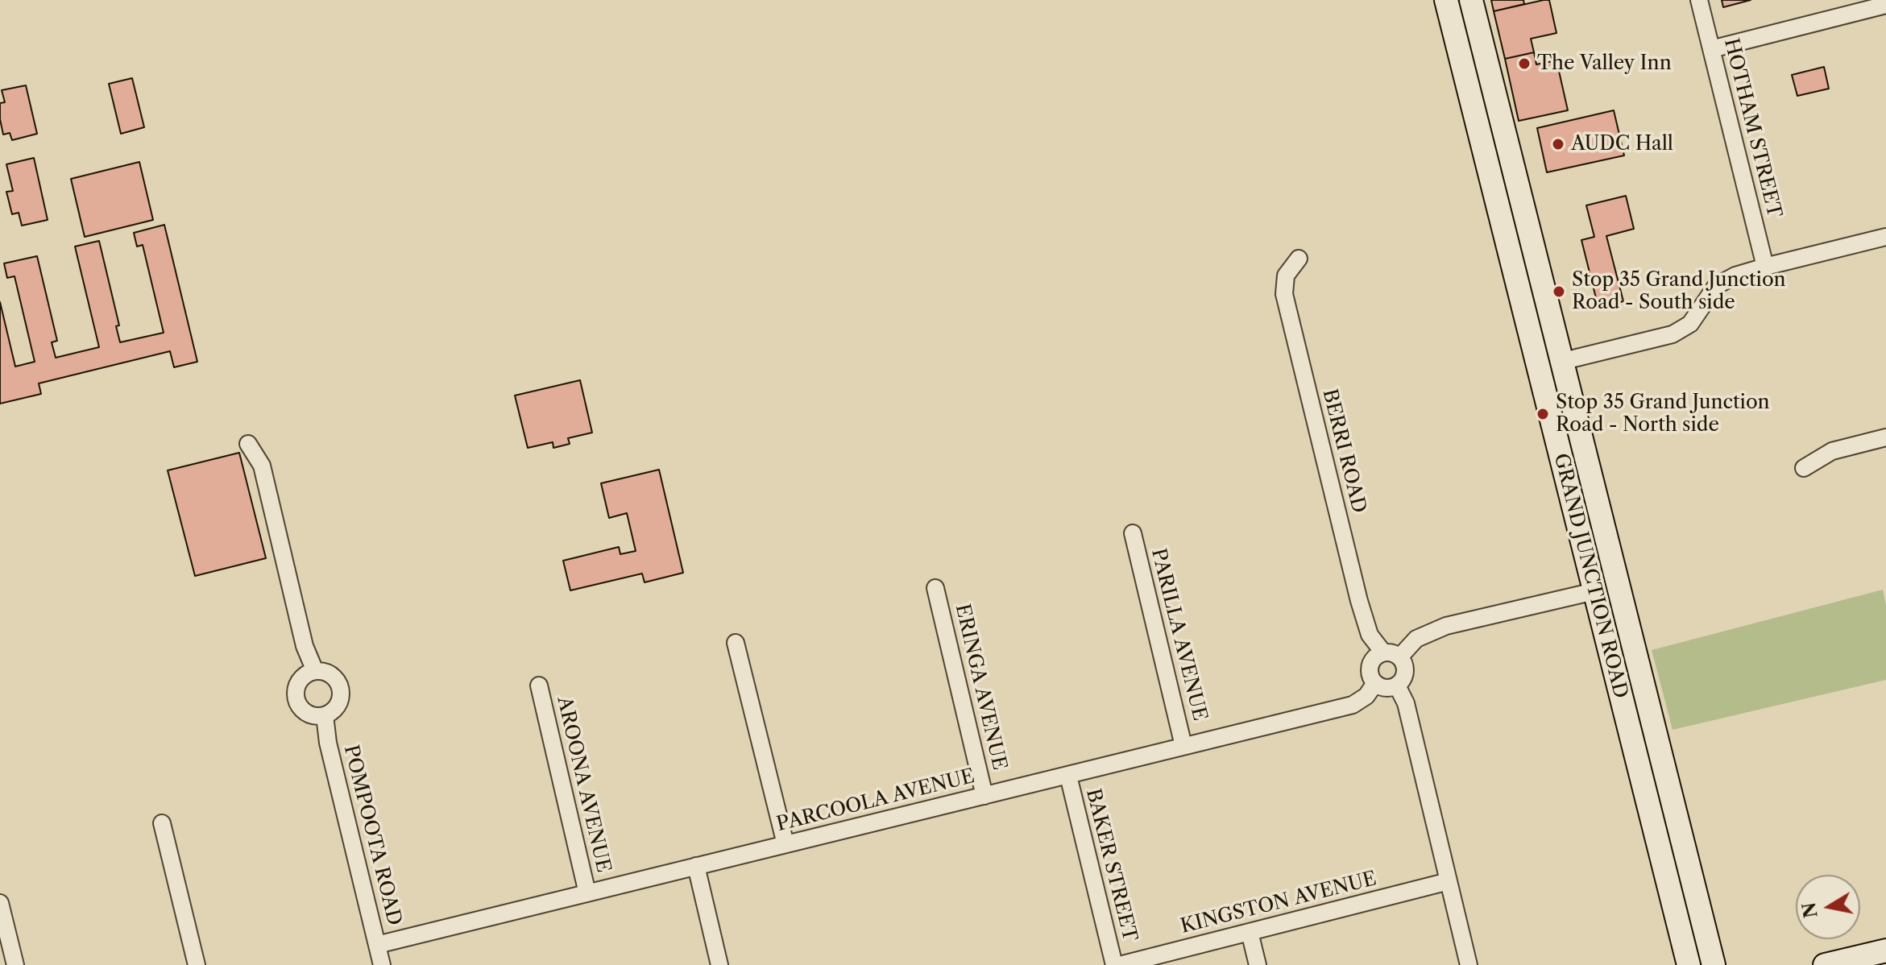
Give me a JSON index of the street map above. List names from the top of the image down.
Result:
{
  "streets": {
    "main road": ["GRAND JUNCTION ROAD"],
    "street": [
      "HOTHAM STREET",
      "BERRI ROAD",
      "PARILLA AVENUE",
      "ERINGA AVENUE",
      "AROONA AVENUE",
      "PARCOOLA AVENUE",
      "POMPOOTA ROAD",
      "BAKER STREET",
      "KINGSTON AVENUE"
    ]
  },
  "crossings": [
    ["BERRI ROAD", "PARCOOLA AVENUE"],
    ["PARILLA AVENUE", "PARCOOLA AVENUE"],
    ["ERINGA AVENUE", "PARCOOLA AVENUE"],
    ["AROONA AVENUE", "PARCOOLA AVENUE"],
    ["PARCOOLA AVENUE", "POMPOOTA ROAD"],
    ["PARCOOLA AVENUE", "BAKER STREET"]
  ],
  "places": [
    "The Valley Inn",
    "AUDC Hall",
    "Stop 35 Grand Junction Road - South side",
    "Stop 35 Grand Junction Road - North side"
  ],
  "north": "left"
}
